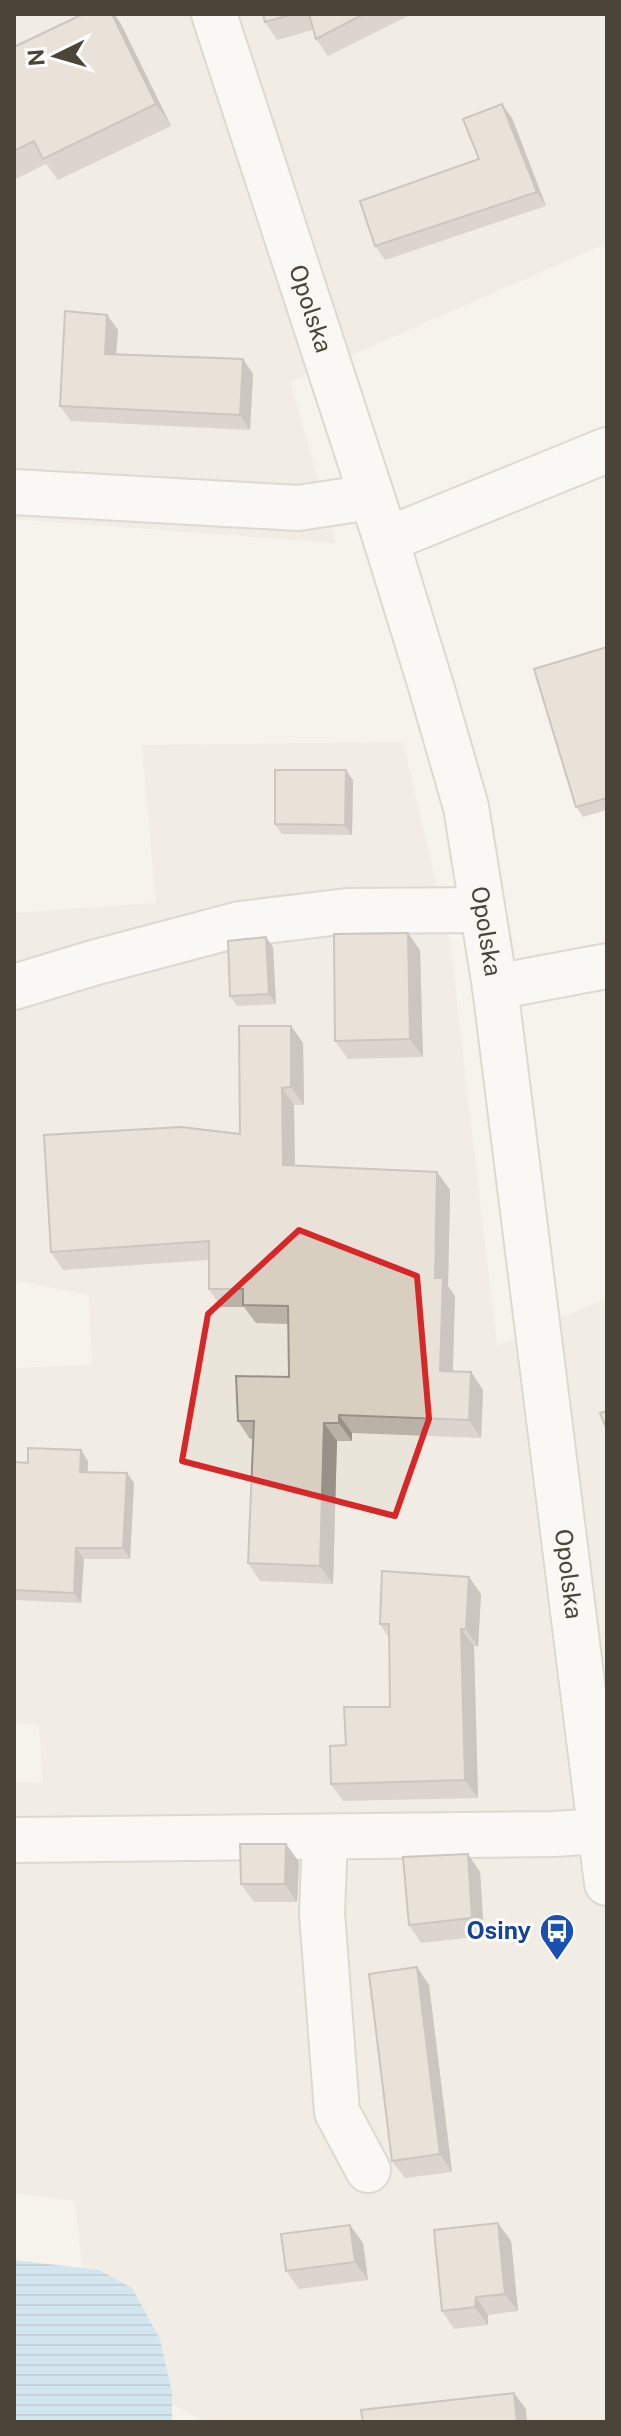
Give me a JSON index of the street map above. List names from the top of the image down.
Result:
{
  "streets": {
    "street": ["Opolska"]
  },
  "places": {
    "bus stop": ["Osiny"]
  },
  "north": "left"
}
